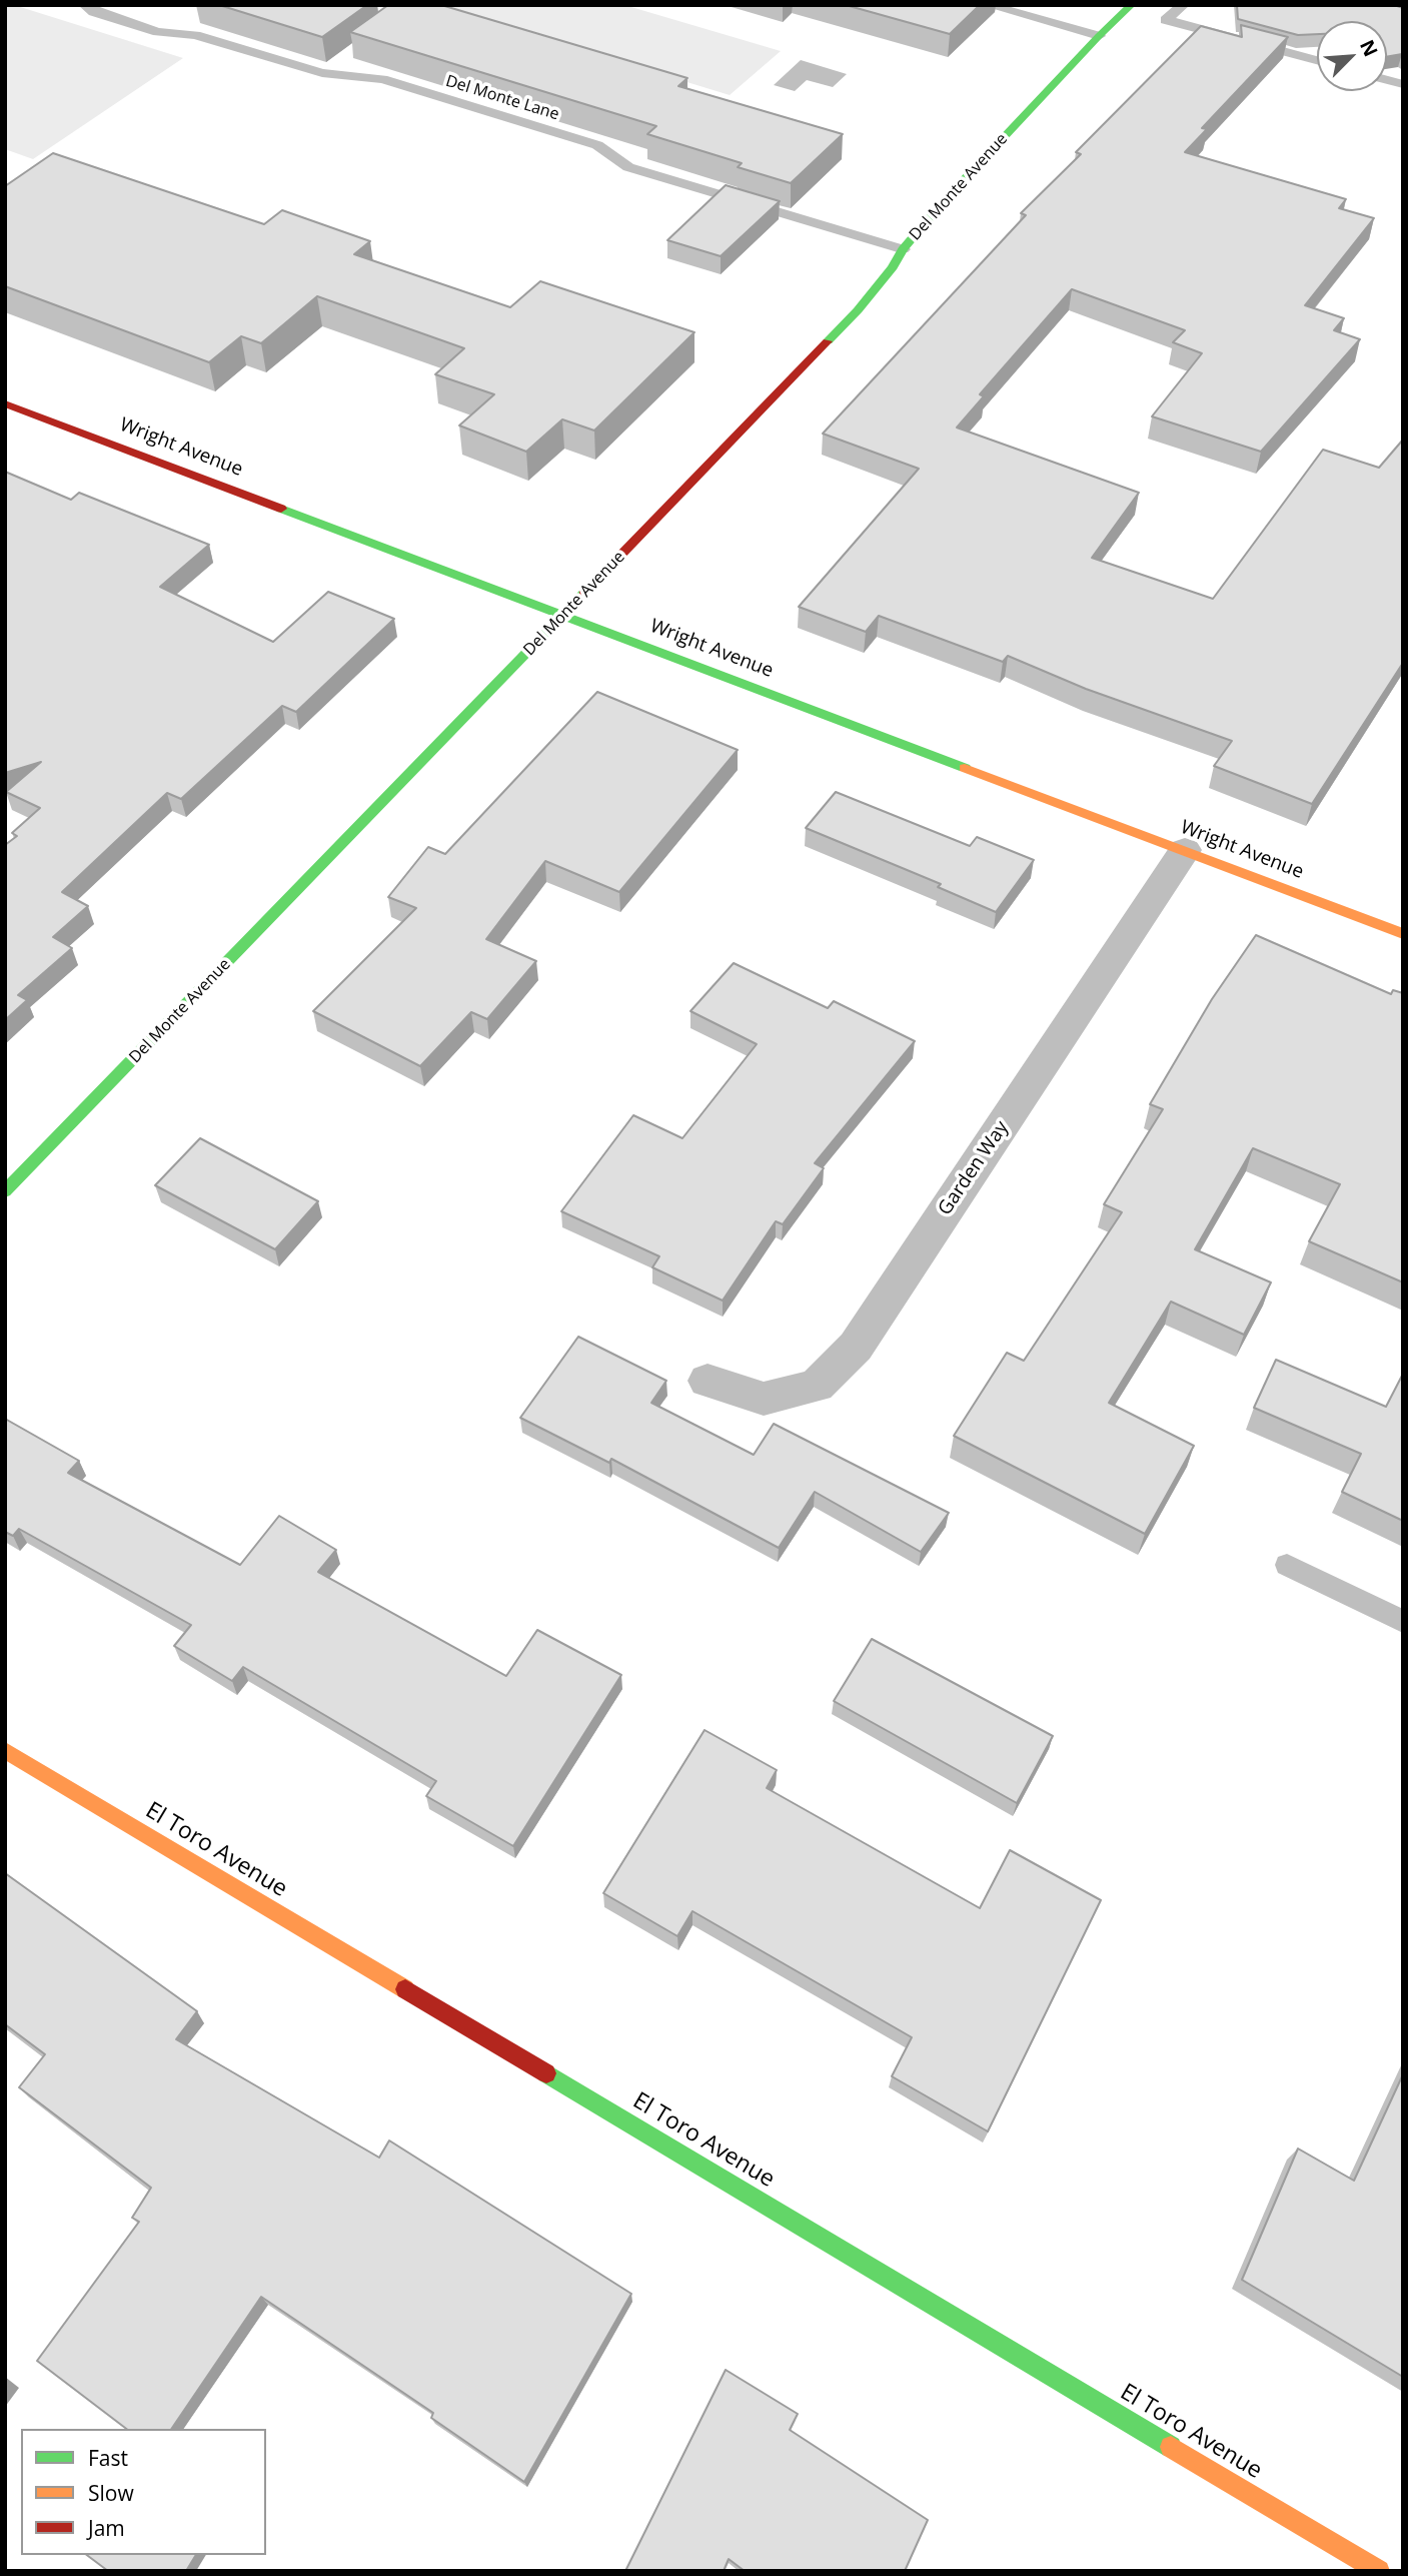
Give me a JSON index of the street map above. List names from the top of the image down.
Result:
{
  "streets": {
    "street": [
      "Del Monte Avenue",
      "Wright Avenue",
      "Garden Way",
      "El Toro Avenue"
    ],
    "lane": ["Del Monte Lane"]
  },
  "crossings": [
    ["Del Monte Lane", "Del Monte Avenue"],
    ["Del Monte Avenue", "Wright Avenue"],
    ["Wright Avenue", "Garden Way"]
  ],
  "legend": ["Fast", "Slow", "Jam"],
  "north": "top right"
}
